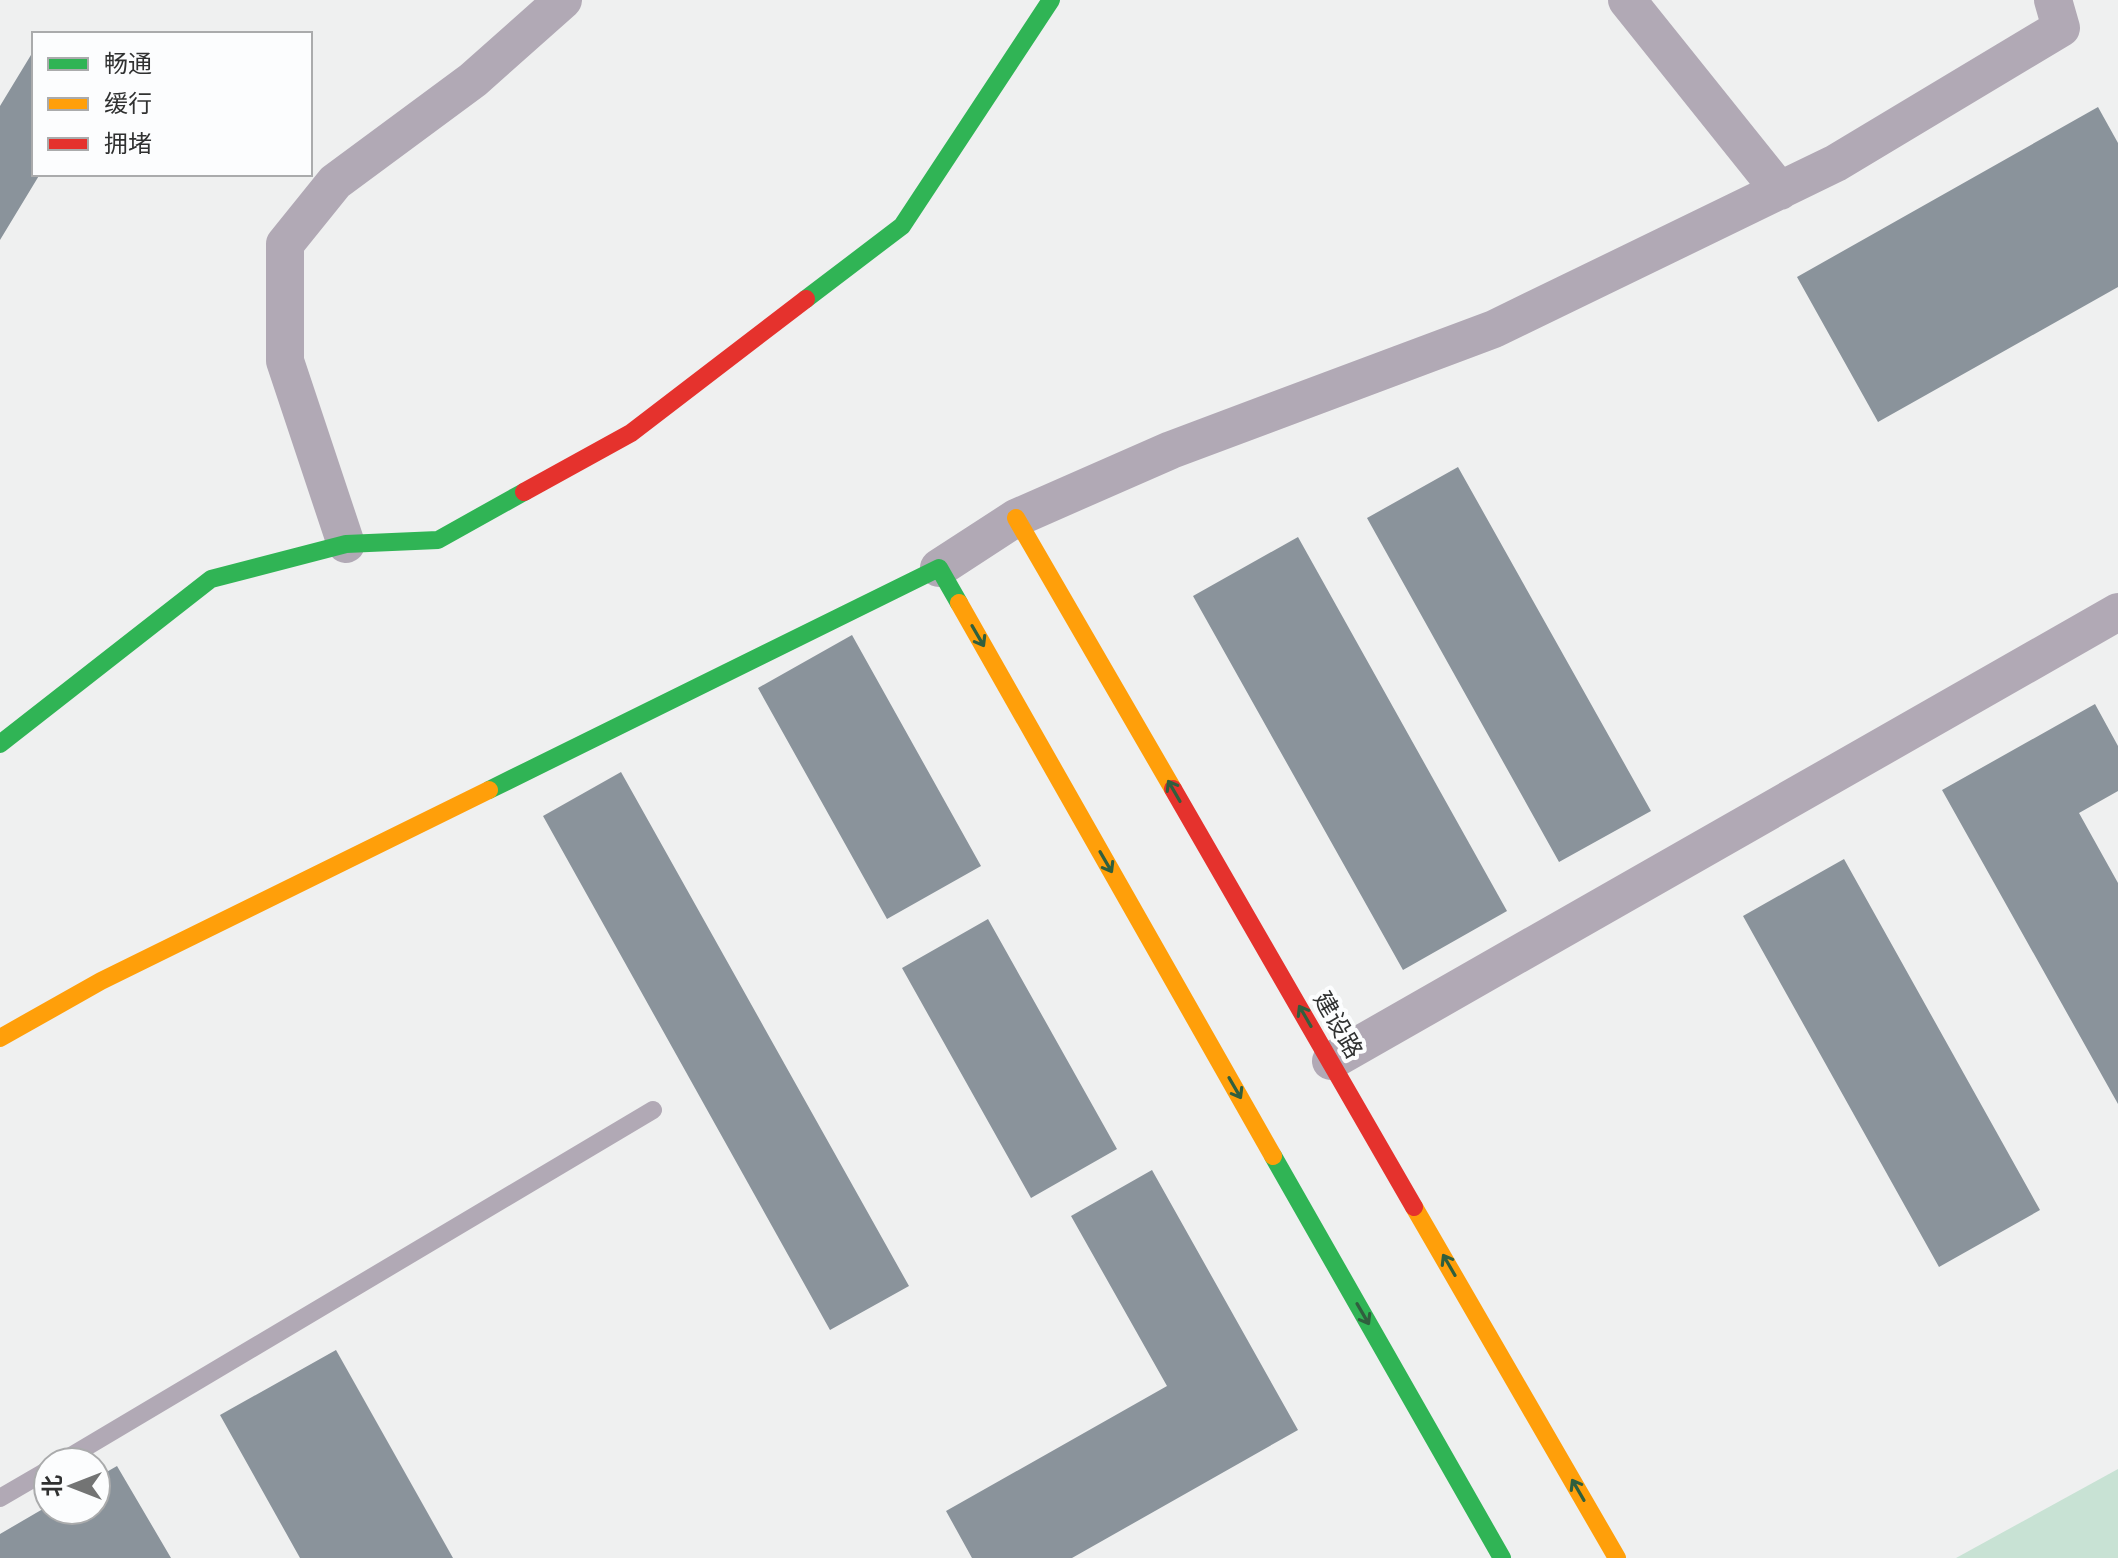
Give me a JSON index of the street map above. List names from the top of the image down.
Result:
{
  "streets": {
    "street": ["建设路"]
  },
  "legend": ["畅通", "缓行", "拥堵"],
  "north": "left"
}
